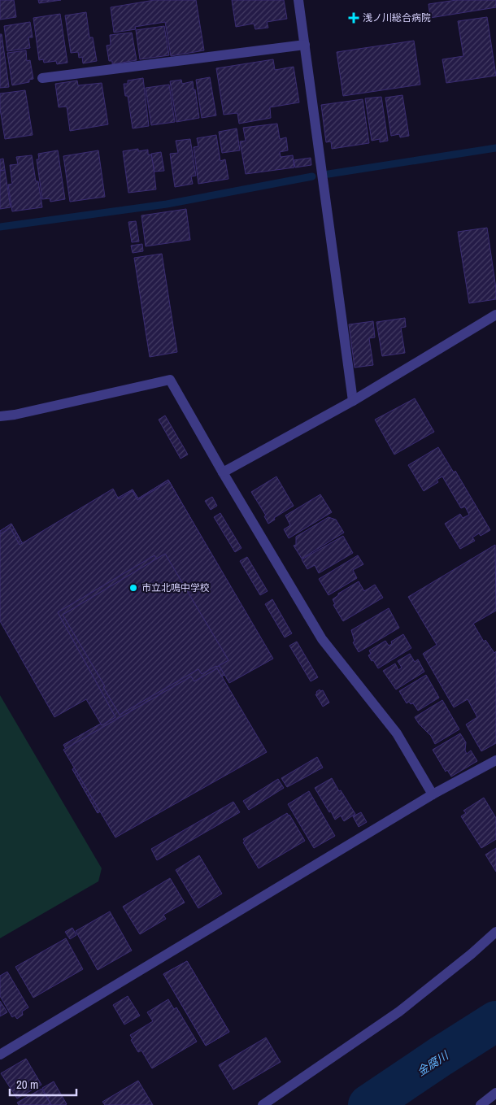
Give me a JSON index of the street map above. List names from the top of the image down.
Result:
{
  "water": ["金腐川"],
  "places": {
    "health": ["浅ノ川総合病院"],
    "other": ["市立北鳴中学校"]
  },
  "scale_bar": "20 m"
}
